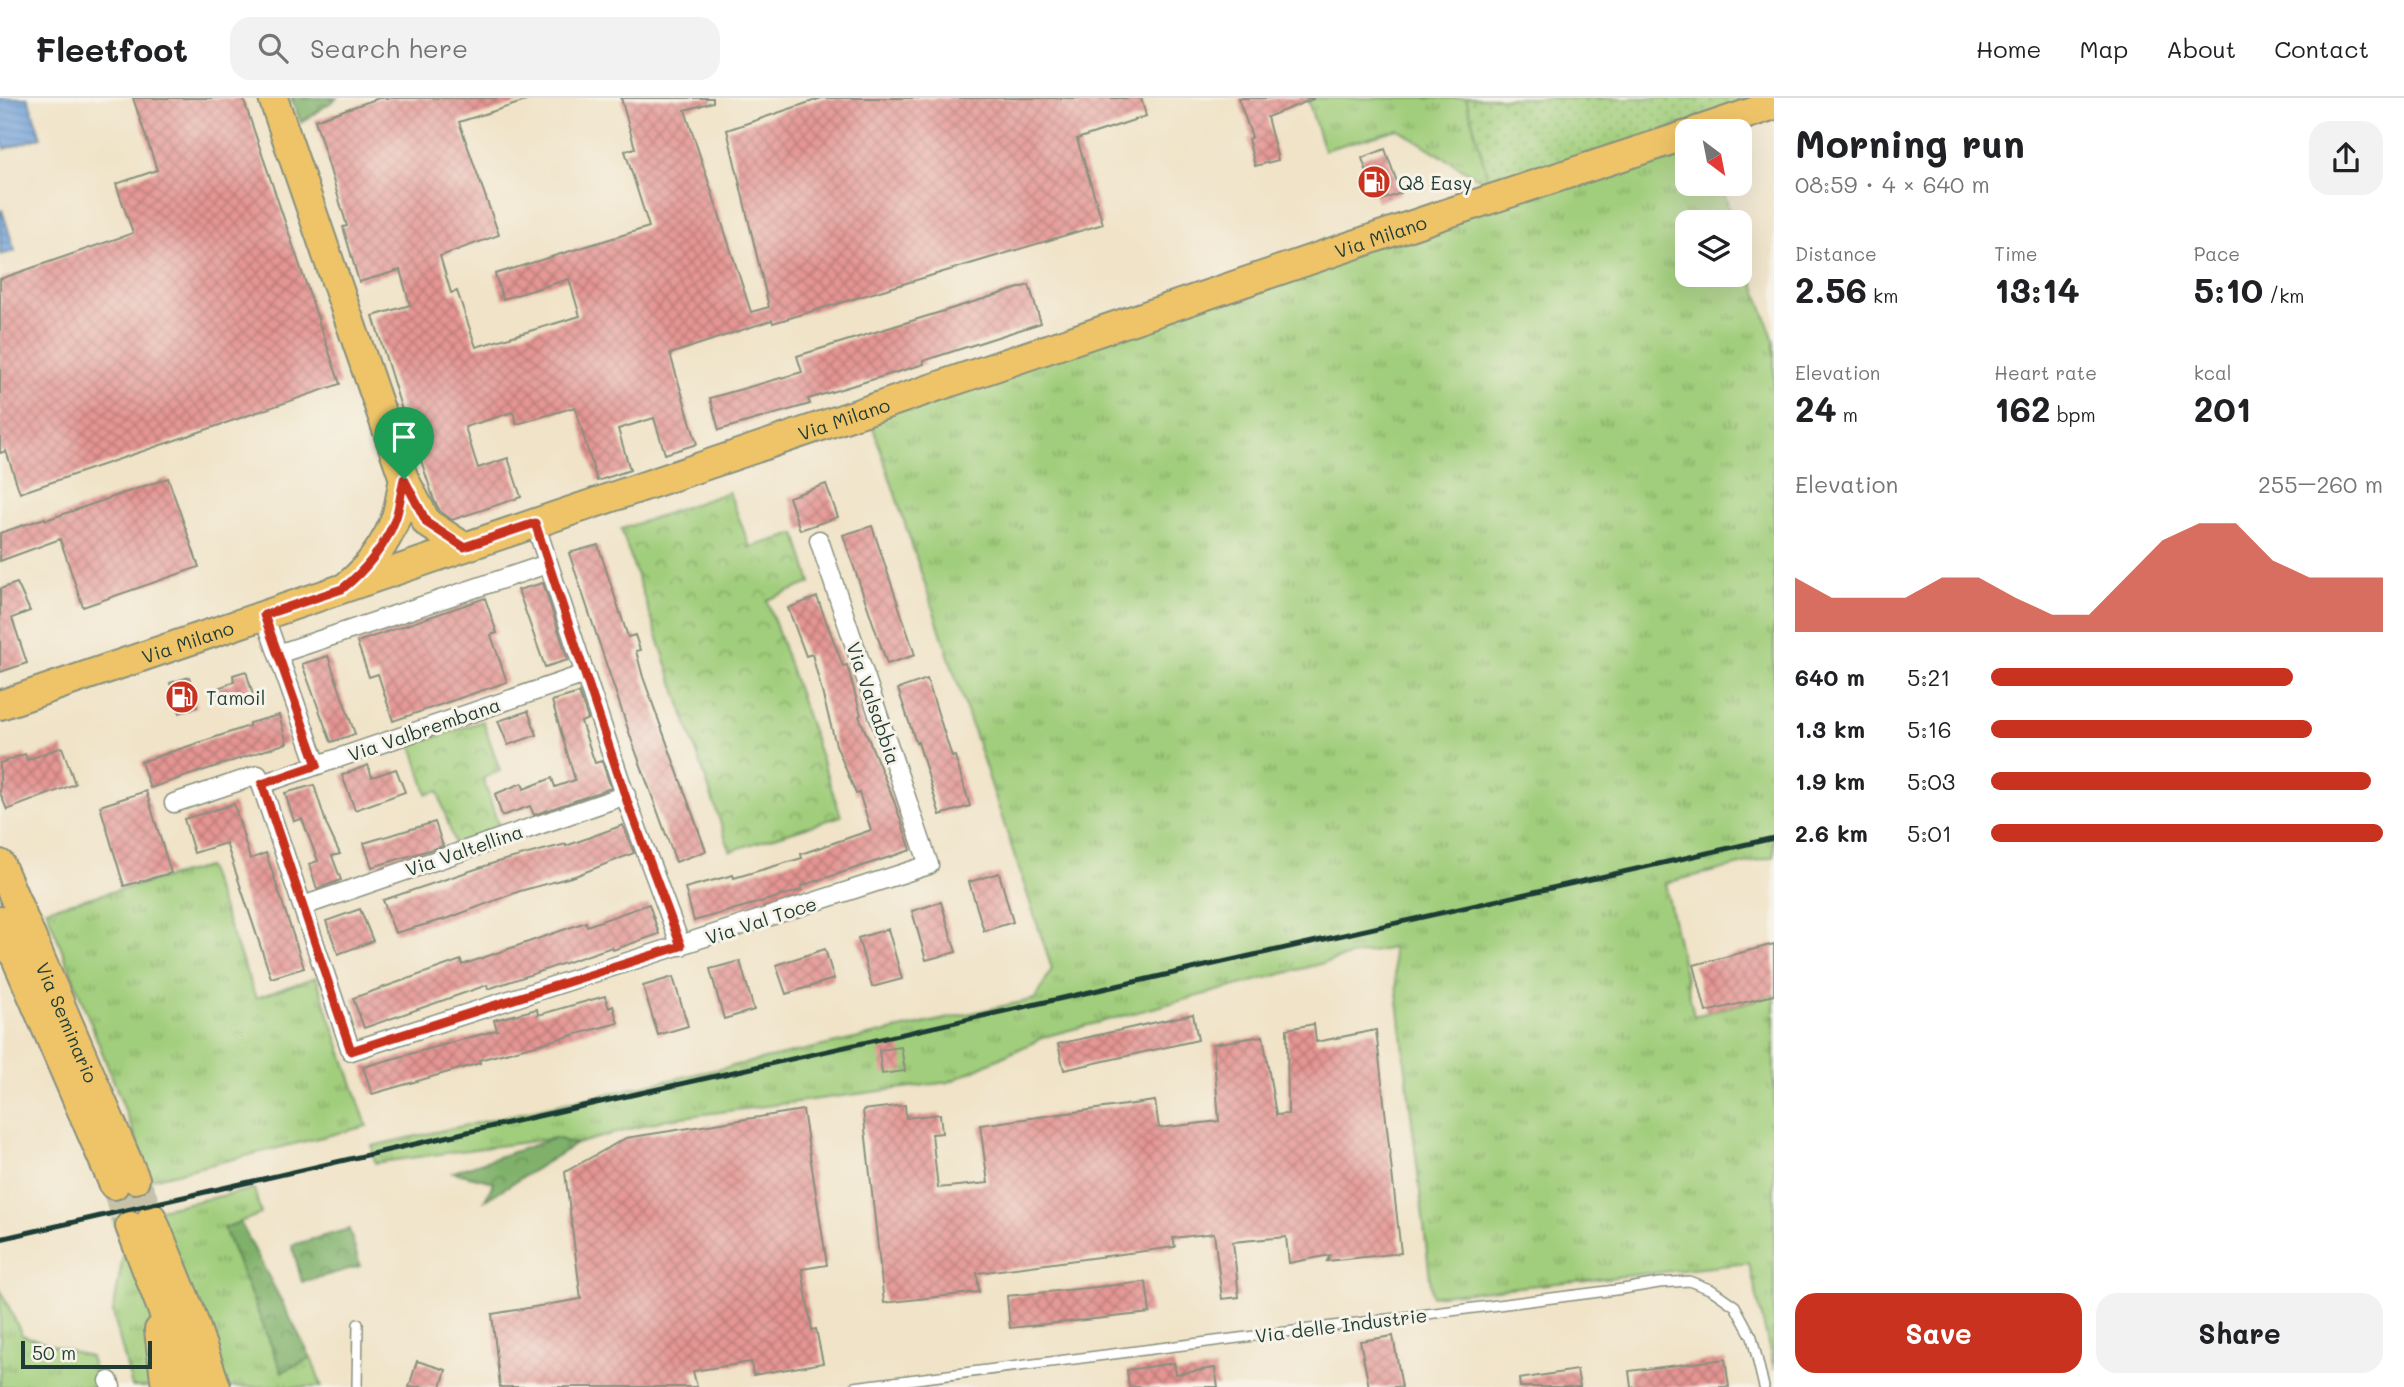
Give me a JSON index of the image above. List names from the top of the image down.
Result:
{
  "streets": {
    "main road": ["Via Milano", "Via Seminario"],
    "street": [
      "Via Valsabbia",
      "Via Valbrembana",
      "Via Valtellina",
      "Via Val Toce"
    ],
    "lane": ["Via delle Industrie"]
  },
  "crossings": [
    ["Via Valsabbia", "Via Val Toce"],
    ["Via Valtellina", "Via Val Toce"]
  ],
  "places": {
    "fuel station": ["Q8 Easy", "Tamoil"]
  },
  "scale_bar": "50 m",
  "north": "bottom right",
  "page": {
    "header": "Fleetfoot",
    "search": "Search here",
    "nav": [
      "Home",
      "Map",
      "About",
      "Contact"
    ],
    "heading": ["Morning run", "08:59 · 4 × 640 m"],
    "stats": [
      ["Distance", "2.56 km"],
      ["Time", "13:14"],
      ["Pace", "5:10 /km"],
      ["Elevation", "24 m"],
      ["Heart rate", "162 bpm"],
      ["kcal", "201"]
    ],
    "chart": ["Elevation", "255–260 m"],
    "list": [
      {
        "name": "640 m",
        "note": "5:21"
      },
      {
        "name": "1.3 km",
        "note": "5:16"
      },
      {
        "name": "1.9 km",
        "note": "5:03"
      },
      {
        "name": "2.6 km",
        "note": "5:01"
      }
    ],
    "buttons": ["Save", "Share"],
    "scale": "50 m"
  }
}
